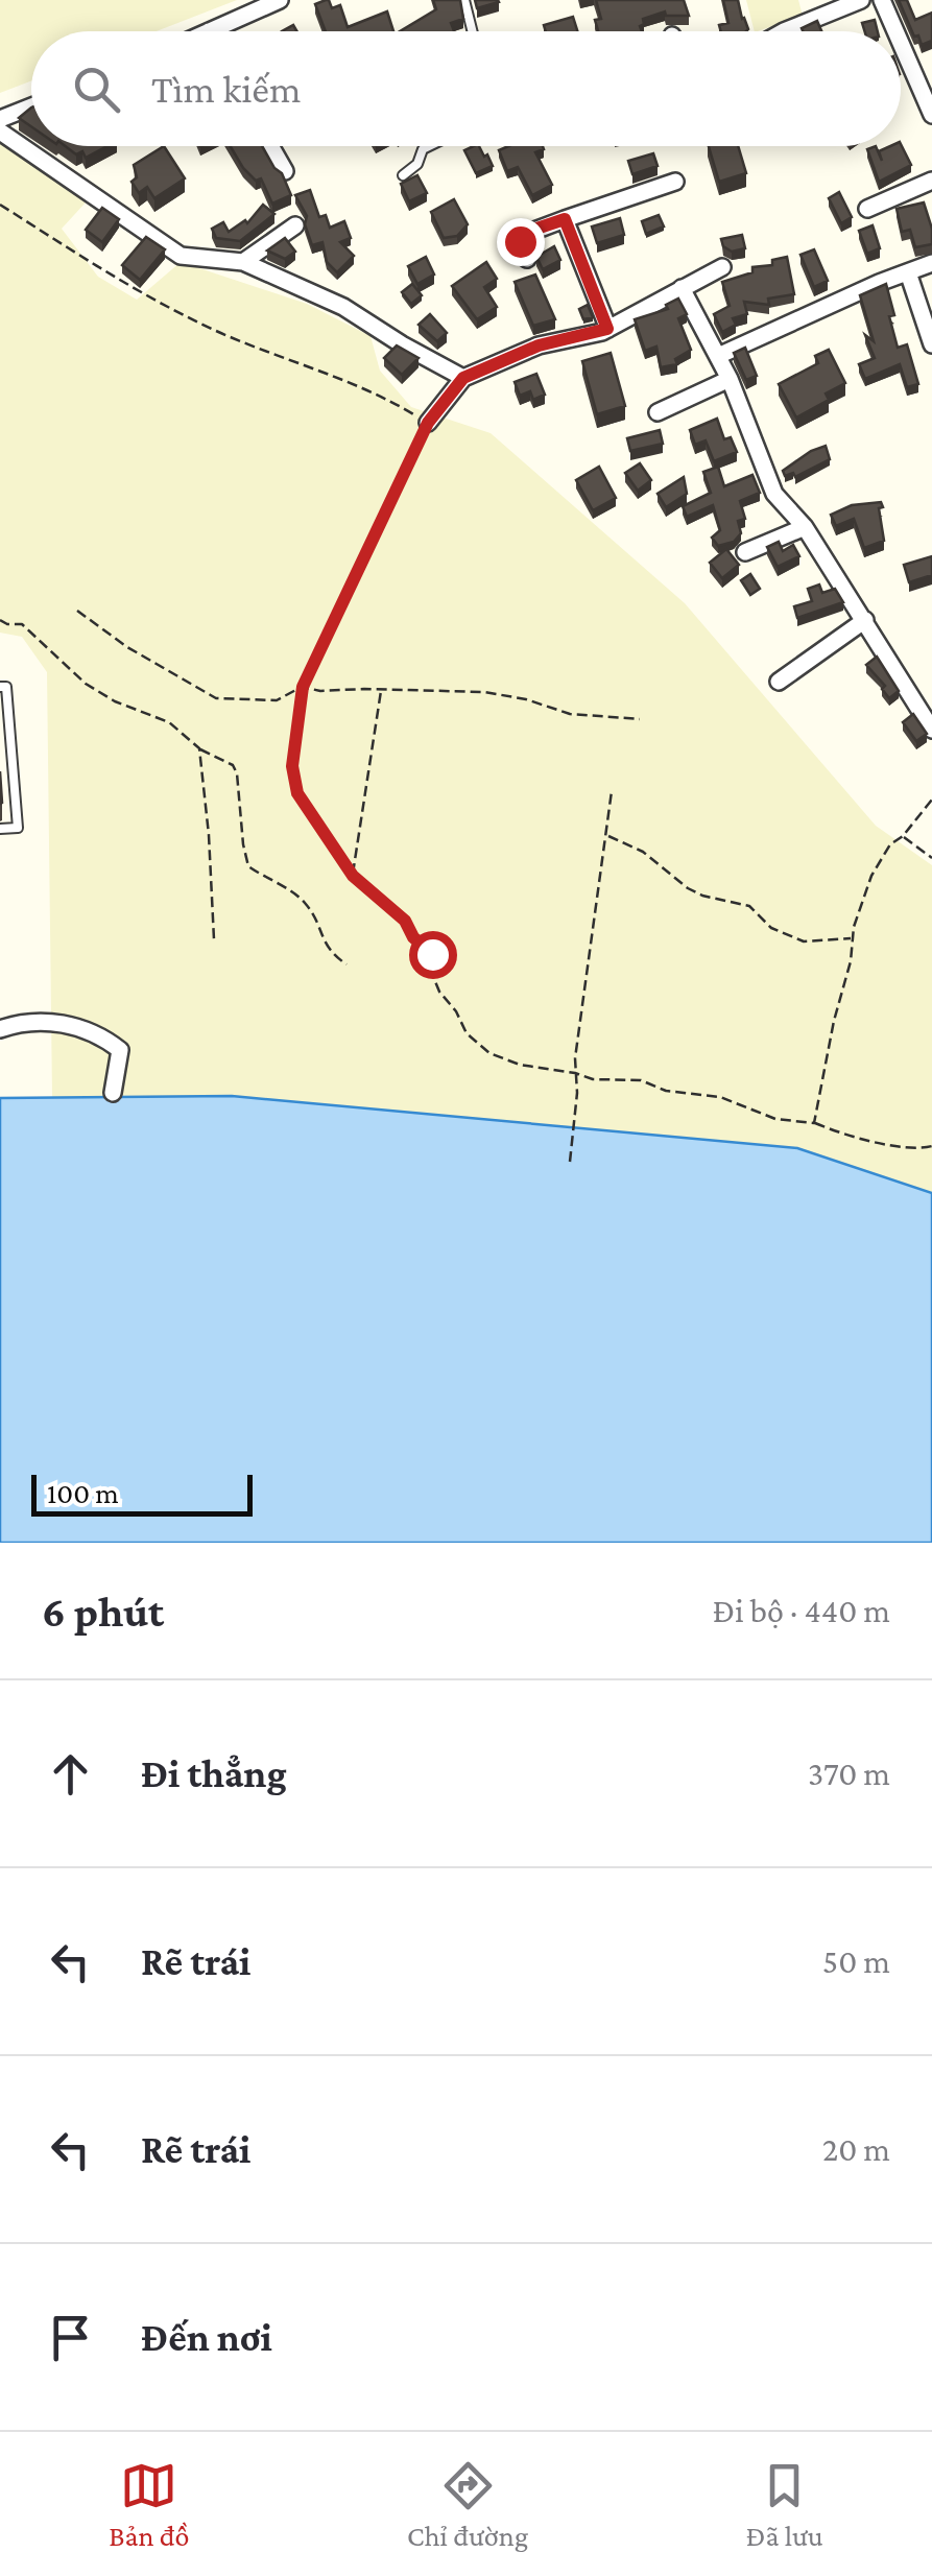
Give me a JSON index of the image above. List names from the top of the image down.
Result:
{
  "scale_bar": "100 m",
  "page": {
    "search": "Tìm kiếm",
    "scale": "100 m",
    "heading": ["6 phút", "Đi bộ · 440 m"],
    "list": [
      ["Đi thẳng", "370 m"],
      ["Rẽ trái", "50 m"],
      ["Rẽ trái", "20 m"],
      "Đến nơi"
    ],
    "nav": ["Bản đồ", "Chỉ đường", "Đã lưu"]
  }
}
